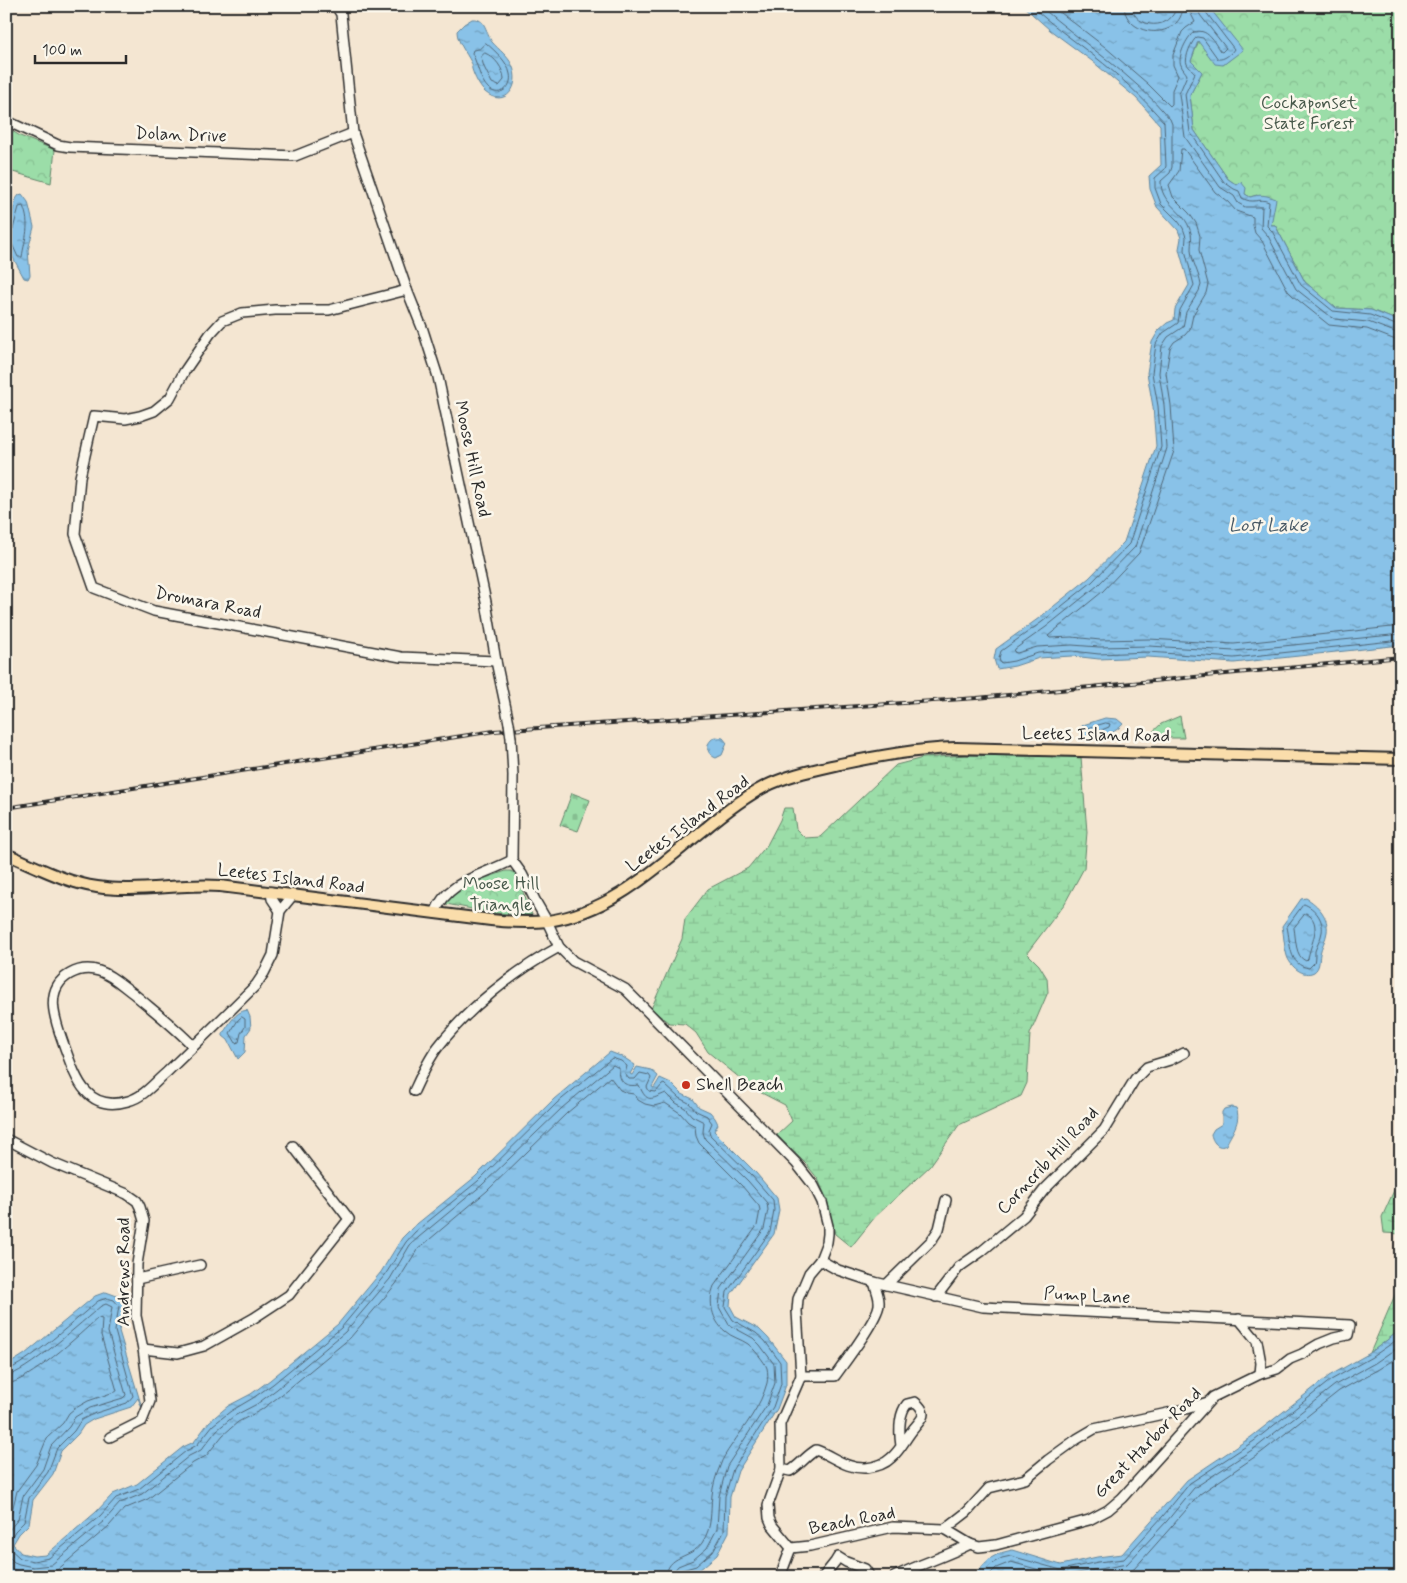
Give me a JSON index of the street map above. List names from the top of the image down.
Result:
{
  "streets": {
    "main road": ["Leetes Island Road"],
    "street": [
      "Dolan Drive",
      "Moose Hill Road",
      "Dromara Road",
      "Corncrib Hill Road",
      "Andrews Road",
      "Pump Lane",
      "Great Harbor Road",
      "Beach Road"
    ]
  },
  "crossings": [
    ["Dolan Drive", "Moose Hill Road"],
    ["Moose Hill Road", "Dromara Road"],
    ["Corncrib Hill Road", "Pump Lane"],
    ["Pump Lane", "Great Harbor Road"],
    ["Pump Lane", "Beach Road"],
    ["Great Harbor Road", "Beach Road"]
  ],
  "water": ["Lost Lake"],
  "parks": ["Cockaponset State Forest", "Moose Hill Triangle"],
  "places": ["Shell Beach"],
  "scale_bar": "100 m"
}
